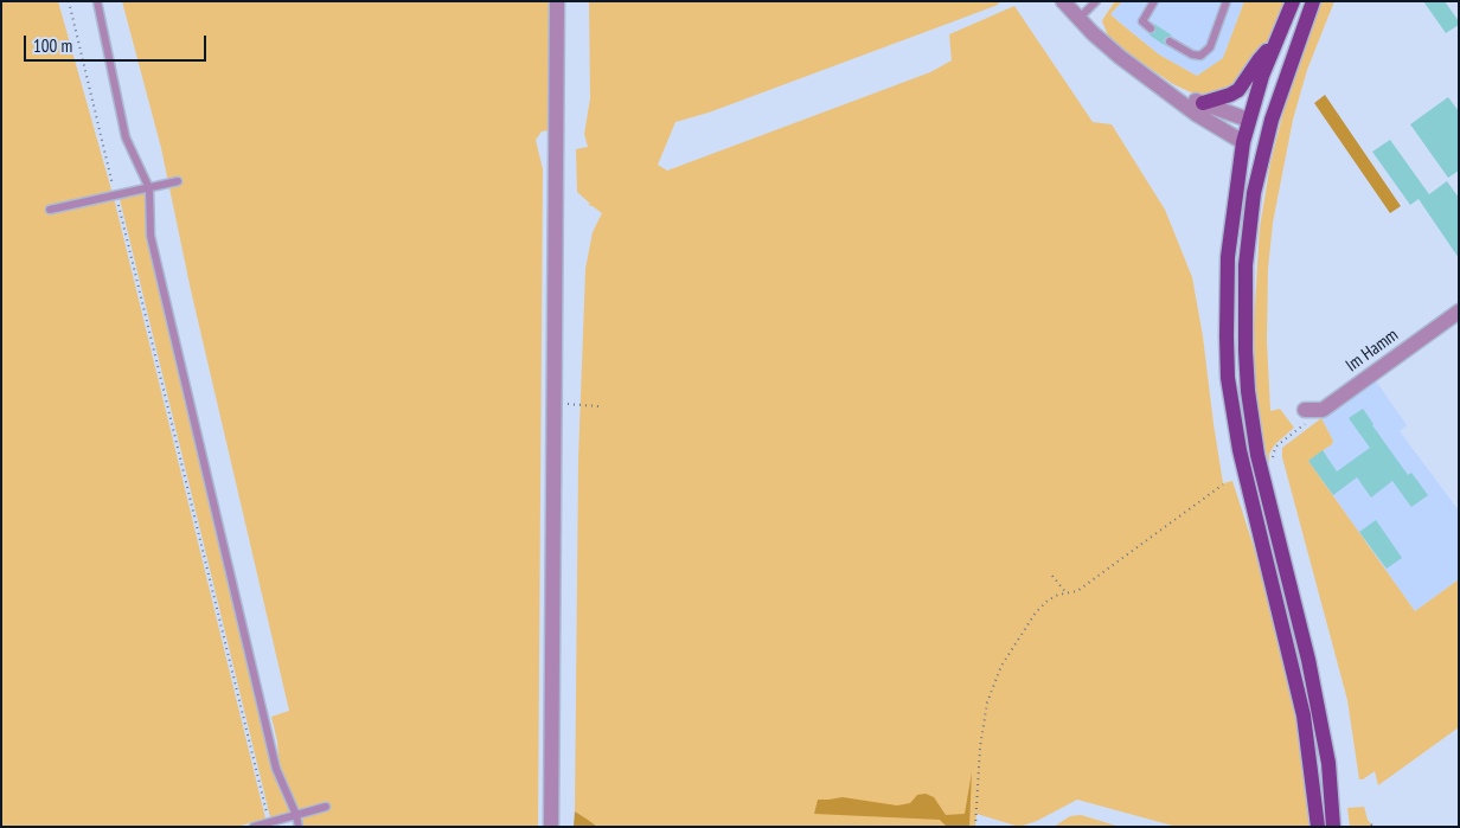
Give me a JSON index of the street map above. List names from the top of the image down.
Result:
{
  "streets": {
    "street": ["Im Hamm"]
  },
  "scale_bar": "100 m"
}
